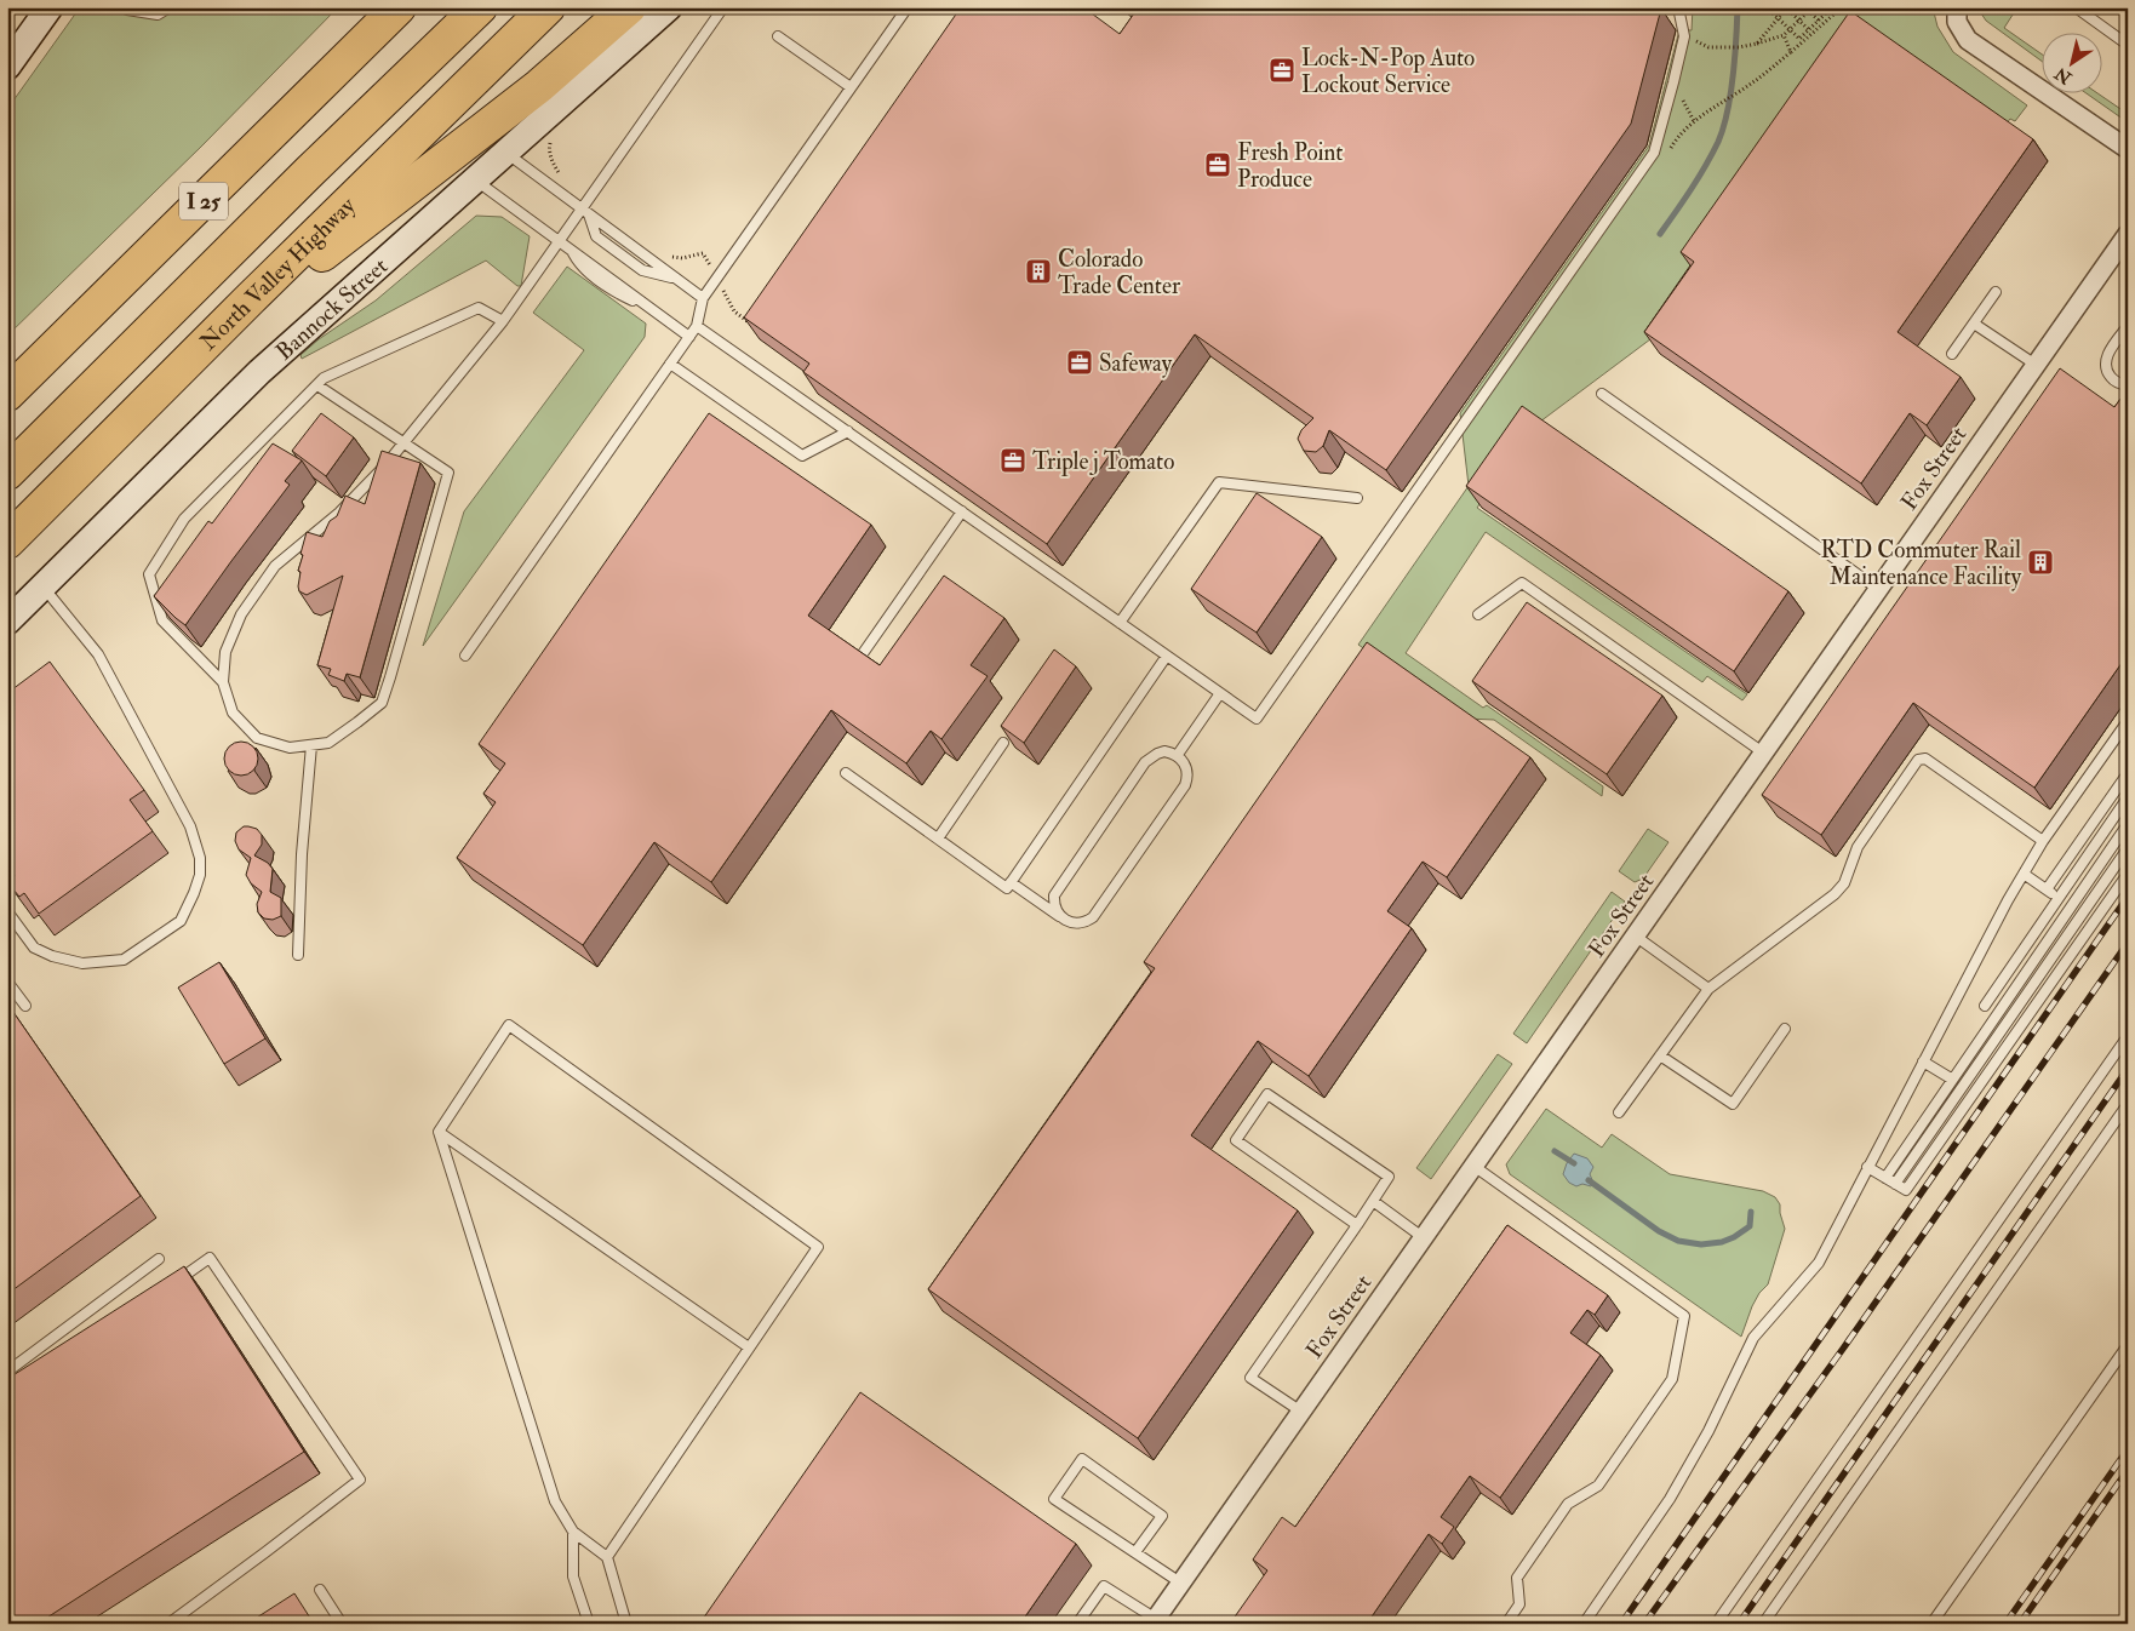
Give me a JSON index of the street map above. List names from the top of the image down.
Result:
{
  "streets": {
    "highway": ["I 25", "North Valley Highway"],
    "street": ["Bannock Street", "Fox Street"]
  },
  "places": {
    "office": [
      "Lock-N-Pop Auto Lockout Service",
      "Fresh Point Produce",
      "Safeway",
      "Triple j Tomato"
    ],
    "building": ["Colorado Trade Center", "RTD Commuter Rail Maintenance Facility"]
  },
  "north": "bottom left"
}
